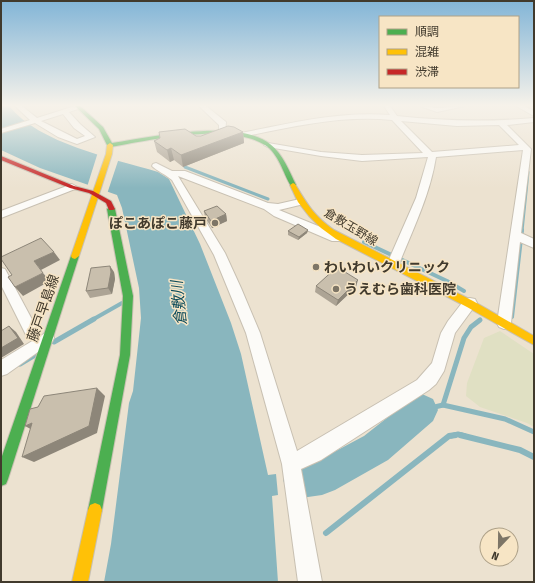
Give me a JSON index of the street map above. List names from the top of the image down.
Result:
{
  "streets": {
    "main road": ["倉敷玉野線", "藤戸早島線"]
  },
  "crossings": [
    ["倉敷玉野線", "藤戸早島線"]
  ],
  "water": ["倉敷川"],
  "places": ["ぽこあぽこ藤戸", "わいわいクリニック", "うえむら歯科医院"],
  "legend": ["順調", "混雑", "渋滞"],
  "north": "bottom"
}
